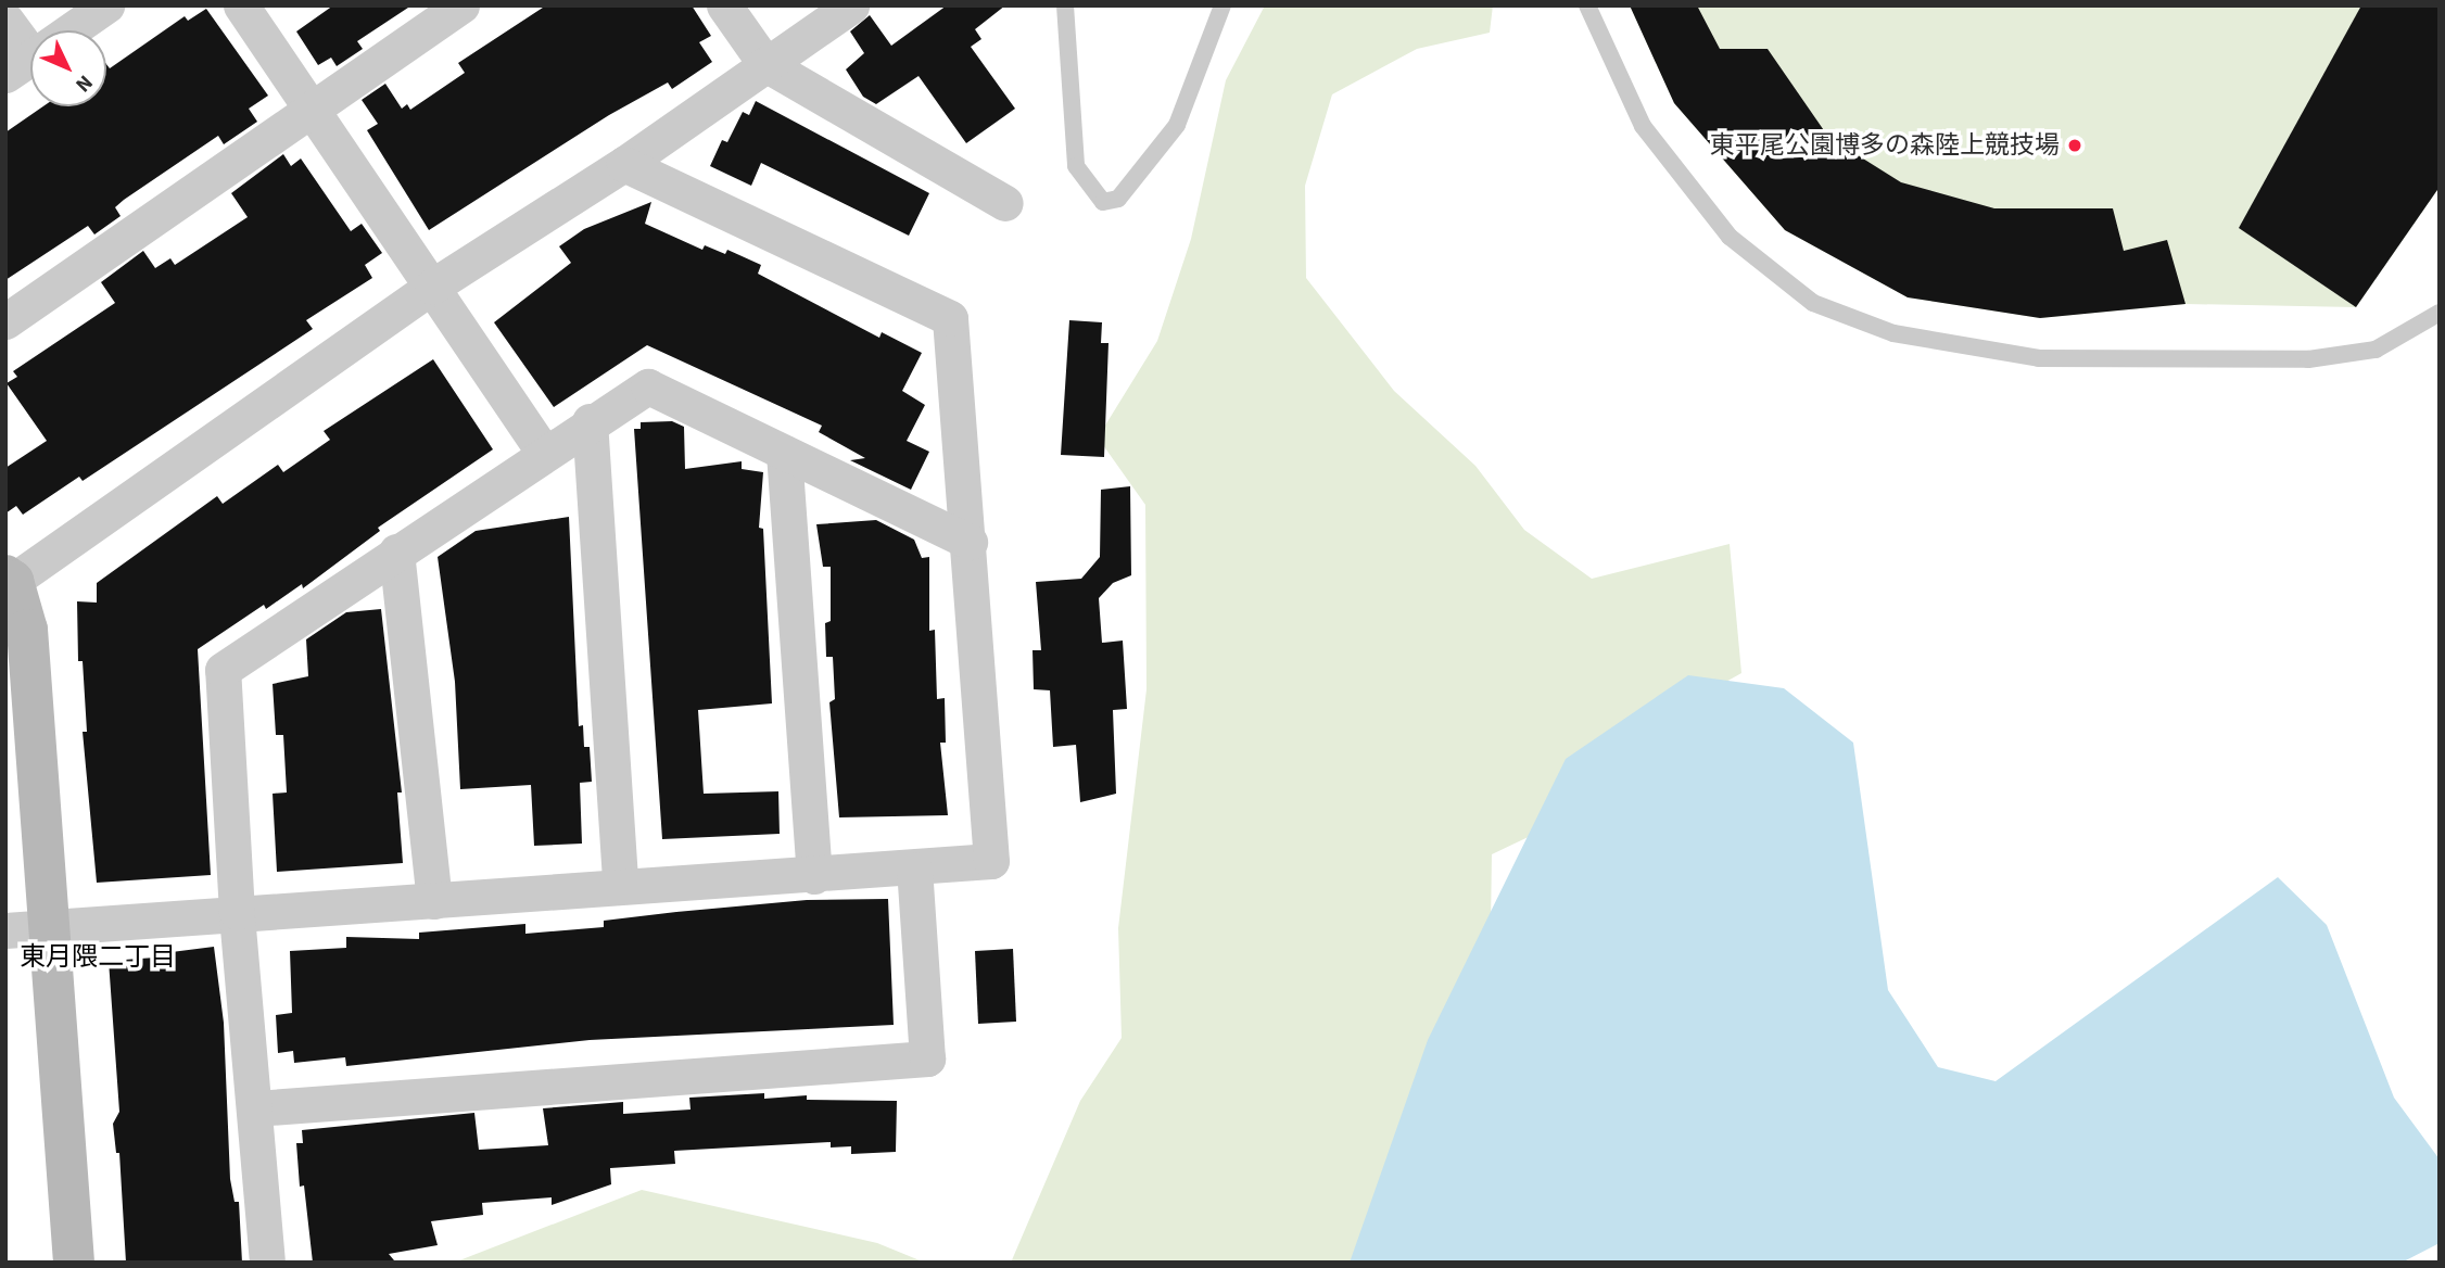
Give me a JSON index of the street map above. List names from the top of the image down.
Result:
{
  "districts": ["東月隈二丁目"],
  "places": ["東平尾公園博多の森陸上競技場"],
  "north": "bottom right"
}
